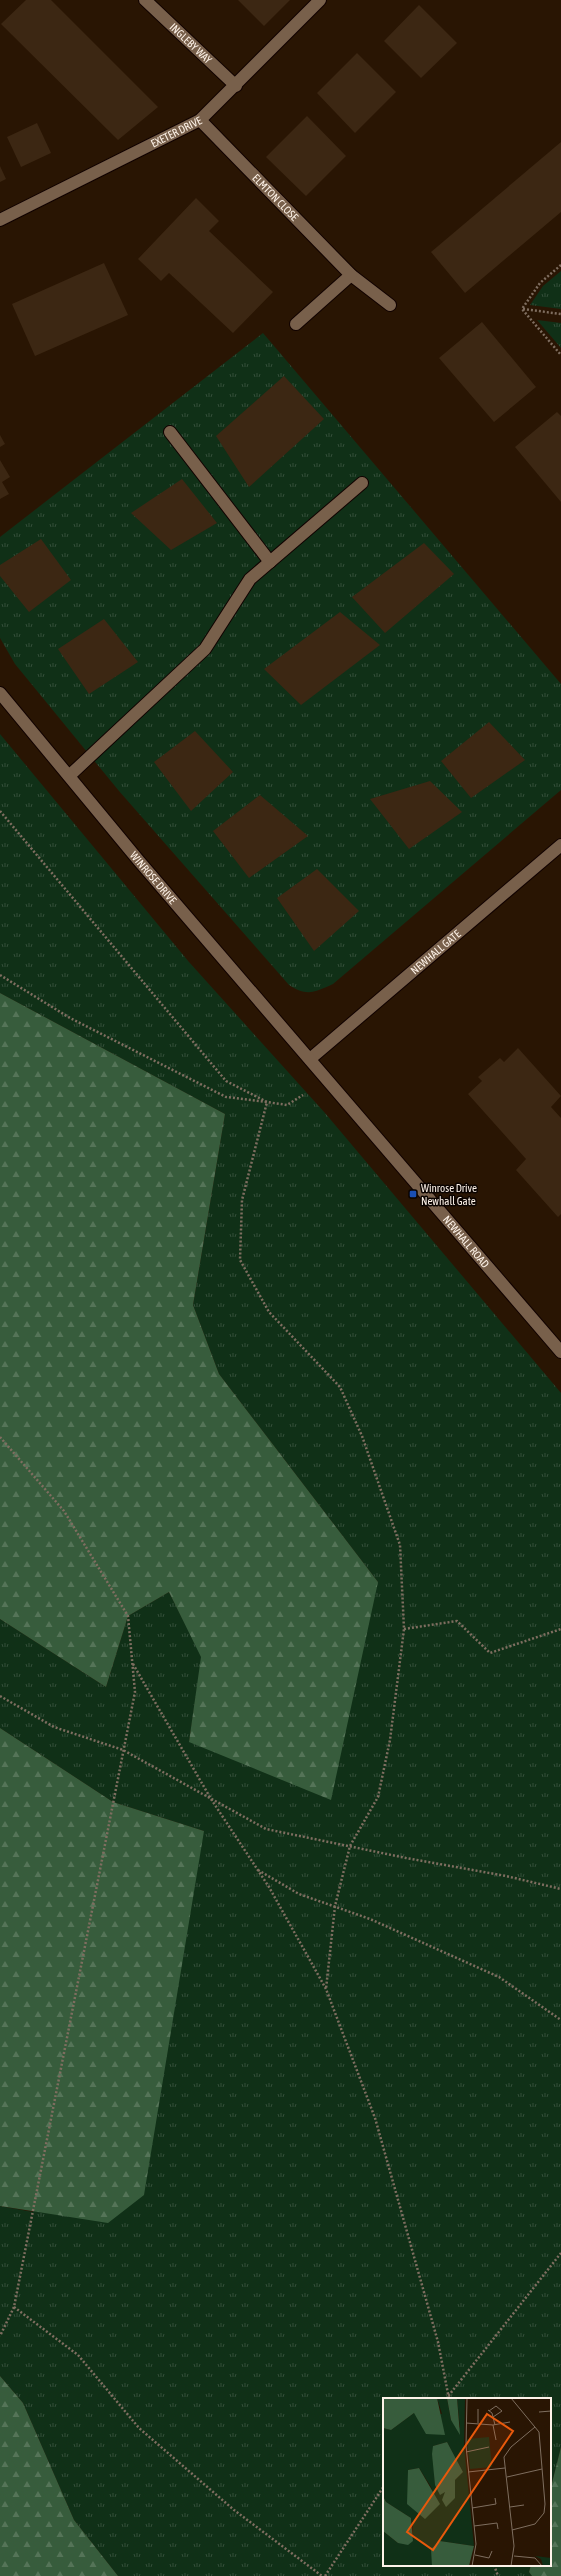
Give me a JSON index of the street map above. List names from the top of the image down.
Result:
{
  "streets": {
    "street": [
      "INGLEBY WAY",
      "EXETER DRIVE",
      "ELMTON CLOSE",
      "WINROSE DRIVE",
      "NEWHALL GATE",
      "NEWHALL ROAD"
    ]
  },
  "crossings": [
    ["INGLEBY WAY", "EXETER DRIVE"],
    ["EXETER DRIVE", "ELMTON CLOSE"],
    ["WINROSE DRIVE", "NEWHALL GATE"],
    ["WINROSE DRIVE", "NEWHALL ROAD"],
    ["NEWHALL GATE", "NEWHALL ROAD"]
  ],
  "places": {
    "transit": ["Winrose Drive Newhall Gate"]
  }
}
